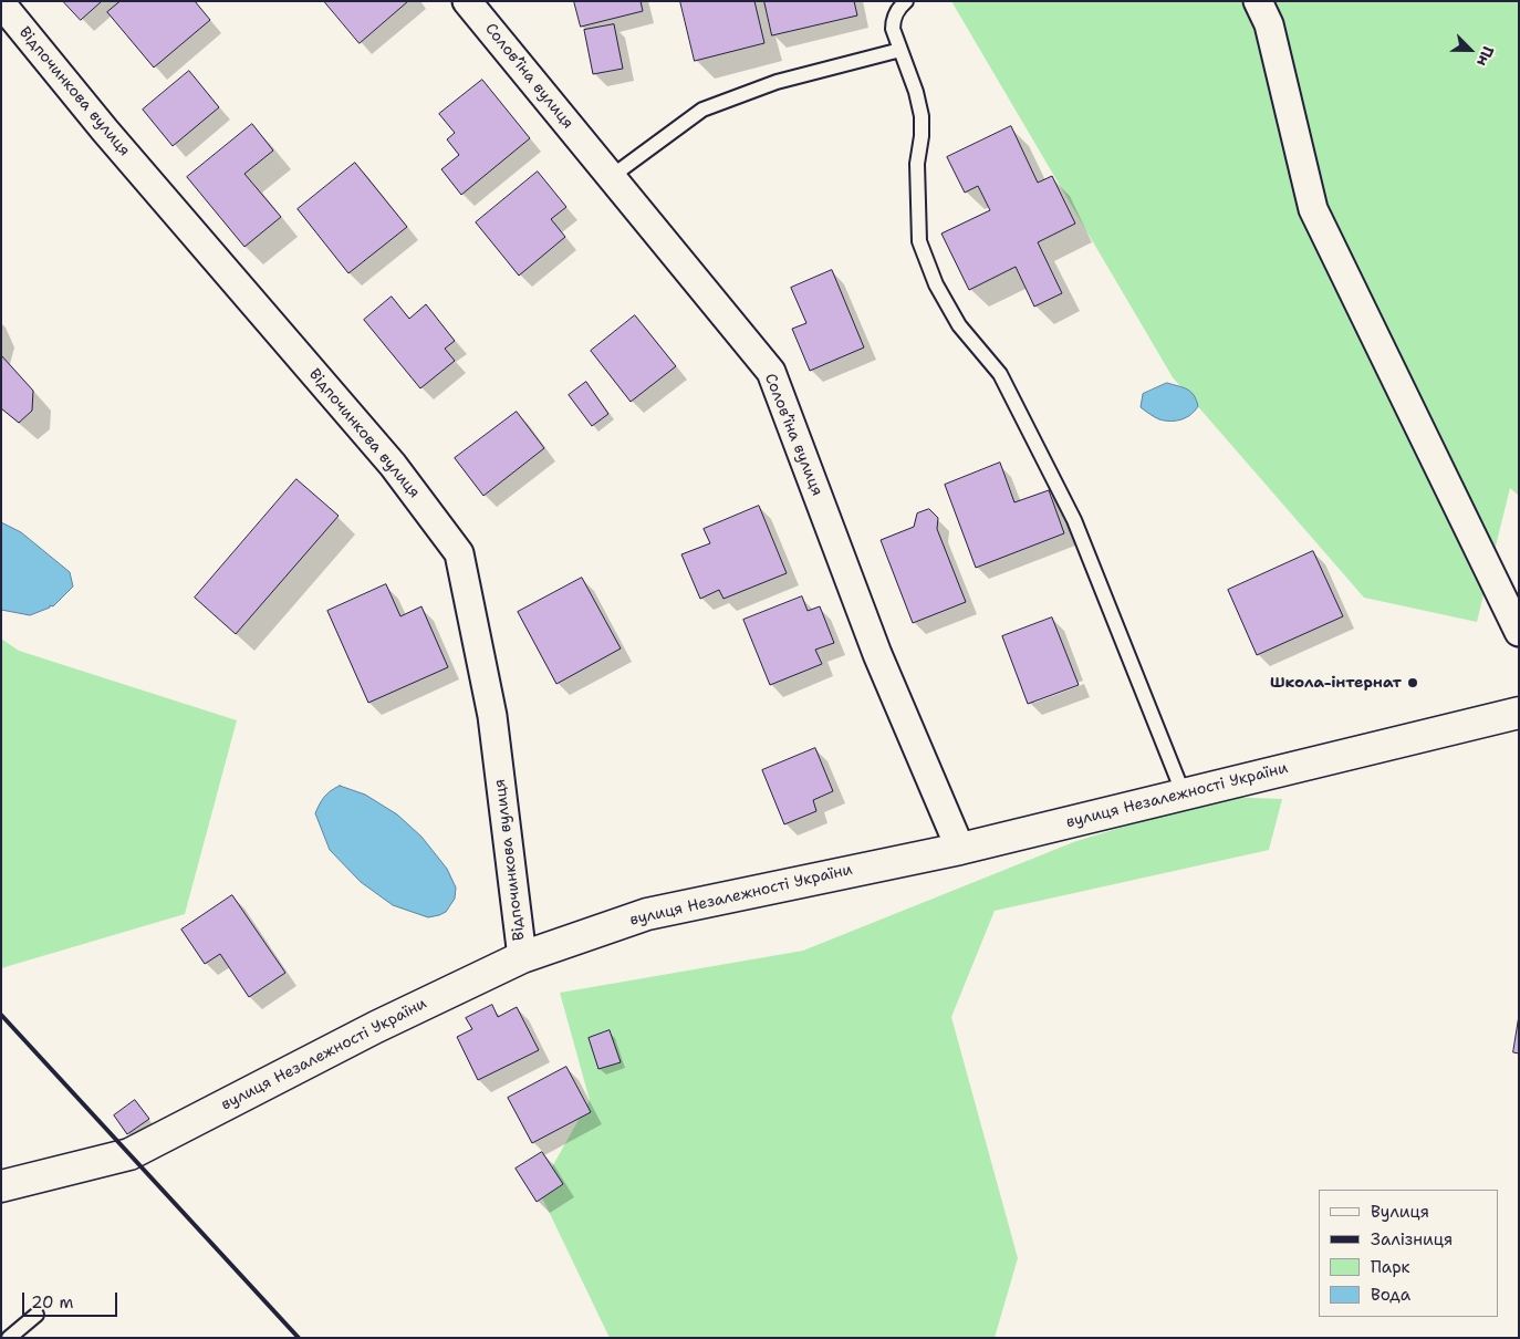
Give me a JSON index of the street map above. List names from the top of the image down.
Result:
{
  "streets": {
    "main road": ["вулиця Незалежності України"],
    "street": ["Соловʼїна вулиця", "Відпочинкова вулиця"]
  },
  "crossings": [
    ["Соловʼїна вулиця", "вулиця Незалежності України"],
    ["Відпочинкова вулиця", "вулиця Незалежності України"]
  ],
  "places": ["Школа-інтернат"],
  "legend": [
    "Вулиця",
    "Залізниця",
    "Парк",
    "Вода"
  ],
  "scale_bar": "20 m",
  "north": "bottom right"
}
